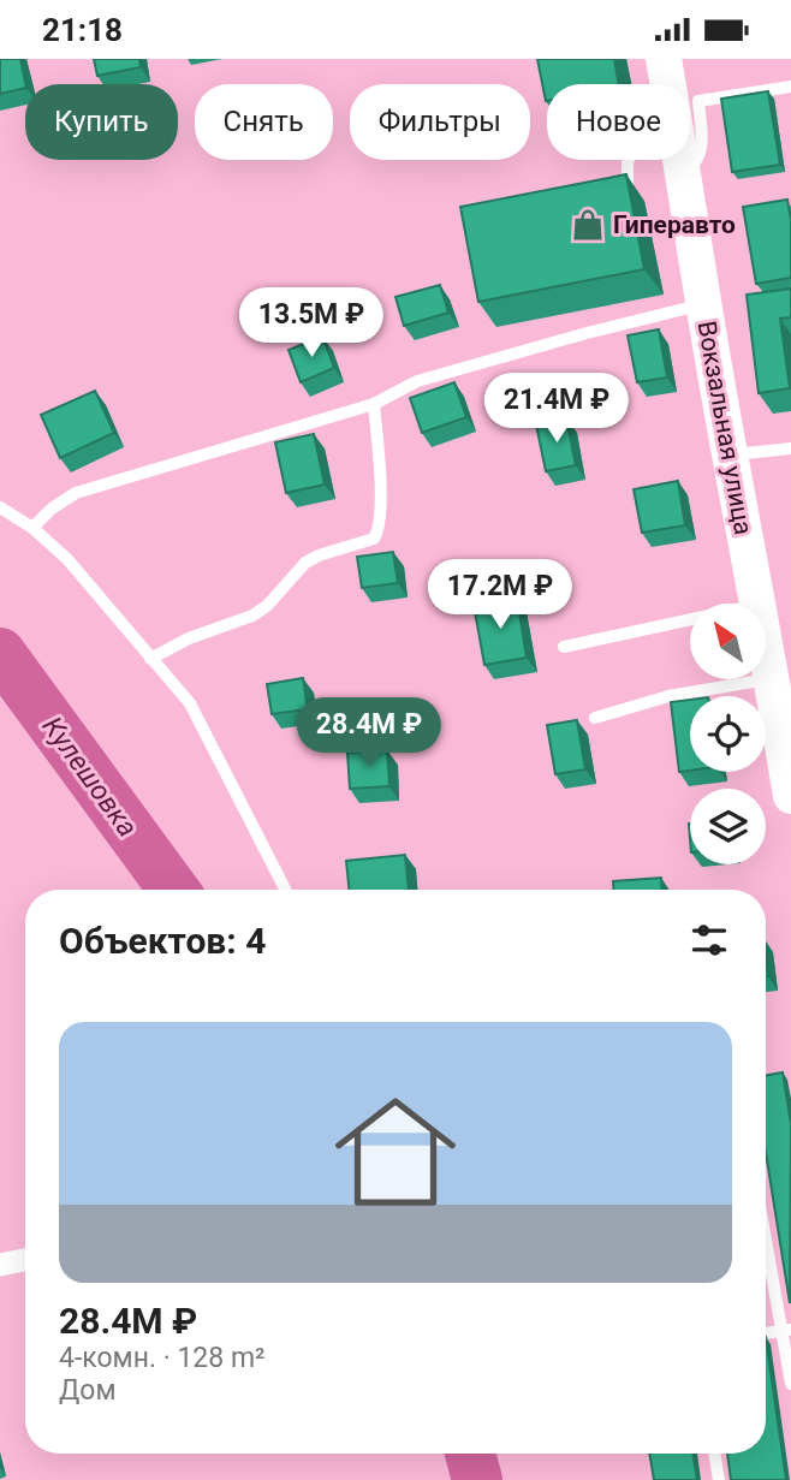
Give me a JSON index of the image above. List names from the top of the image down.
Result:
{
  "streets": {
    "main road": ["Вокзальная улица"]
  },
  "water": ["Кулешовка"],
  "places": {
    "shop": ["Гиперавто"]
  },
  "north": "top left",
  "page": {
    "status": "21:18",
    "chip": [
      "Купить",
      "Снять",
      "Фильтры",
      "Новое"
    ],
    "price": [
      "13.5M ₽",
      "21.4M ₽",
      "17.2M ₽",
      "28.4M ₽"
    ],
    "heading": "Объектов: 4",
    "list": [
      {
        "name": "28.4M ₽",
        "note": "4-комн. · 128 m² · Дом"
      }
    ]
  }
}
